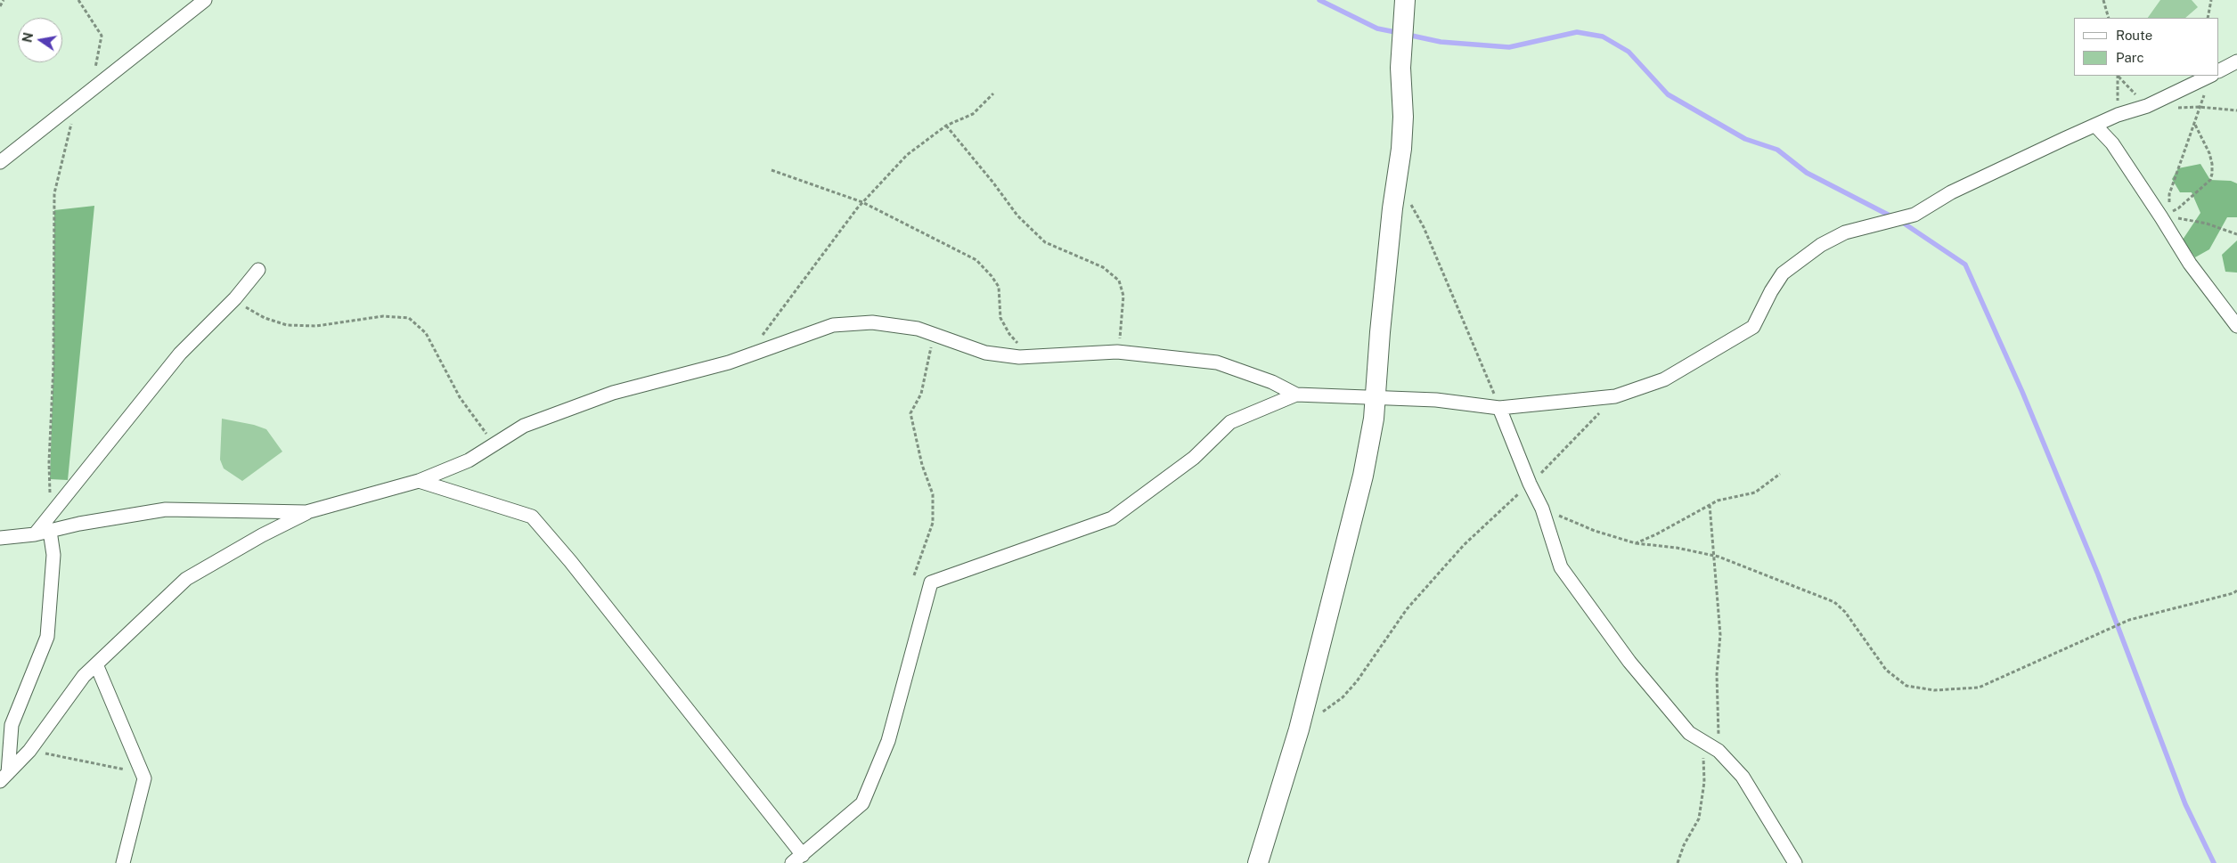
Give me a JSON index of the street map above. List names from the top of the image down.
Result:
{
  "legend": ["Route", "Parc"],
  "north": "left"
}
